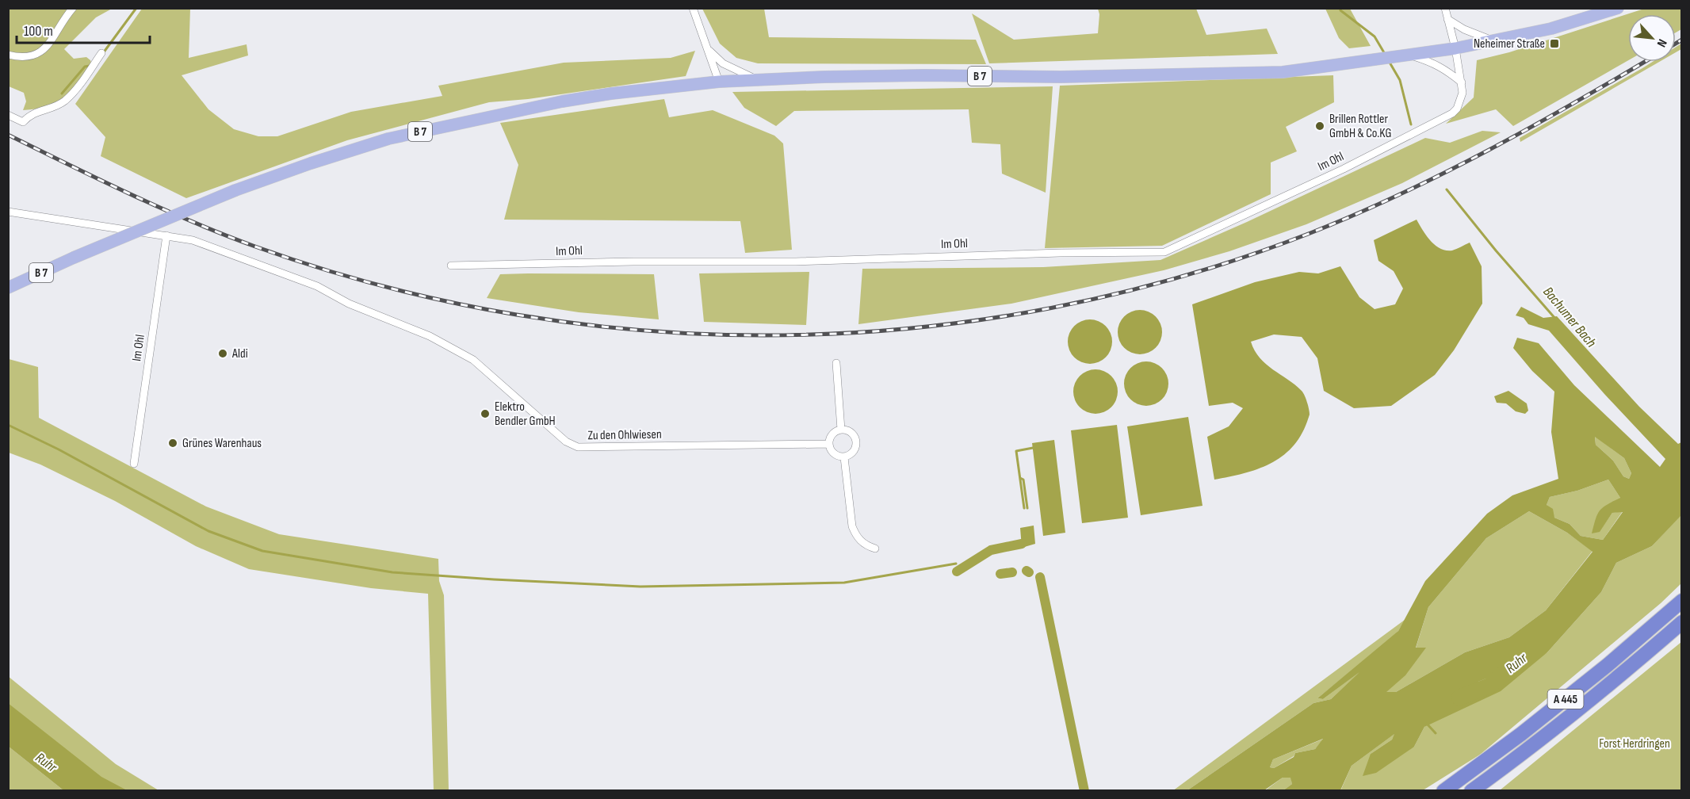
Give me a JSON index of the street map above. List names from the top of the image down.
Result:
{
  "streets": {
    "highway": ["A 445"],
    "main road": ["B 7"],
    "street": ["Im Ohl", "Zu den Ohlwiesen"]
  },
  "crossings": [
    ["Im Ohl", "Zu den Ohlwiesen"]
  ],
  "water": ["Bachumer Bach", "Ruhr"],
  "parks": ["Forst Herdringen"],
  "places": {
    "transit": ["Neheimer Straße"],
    "other": [
      "Brillen Rottler GmbH & Co.KG",
      "Aldi",
      "Elektro Bendler GmbH",
      "Grünes Warenhaus"
    ]
  },
  "scale_bar": "100 m",
  "north": "bottom right"
}
